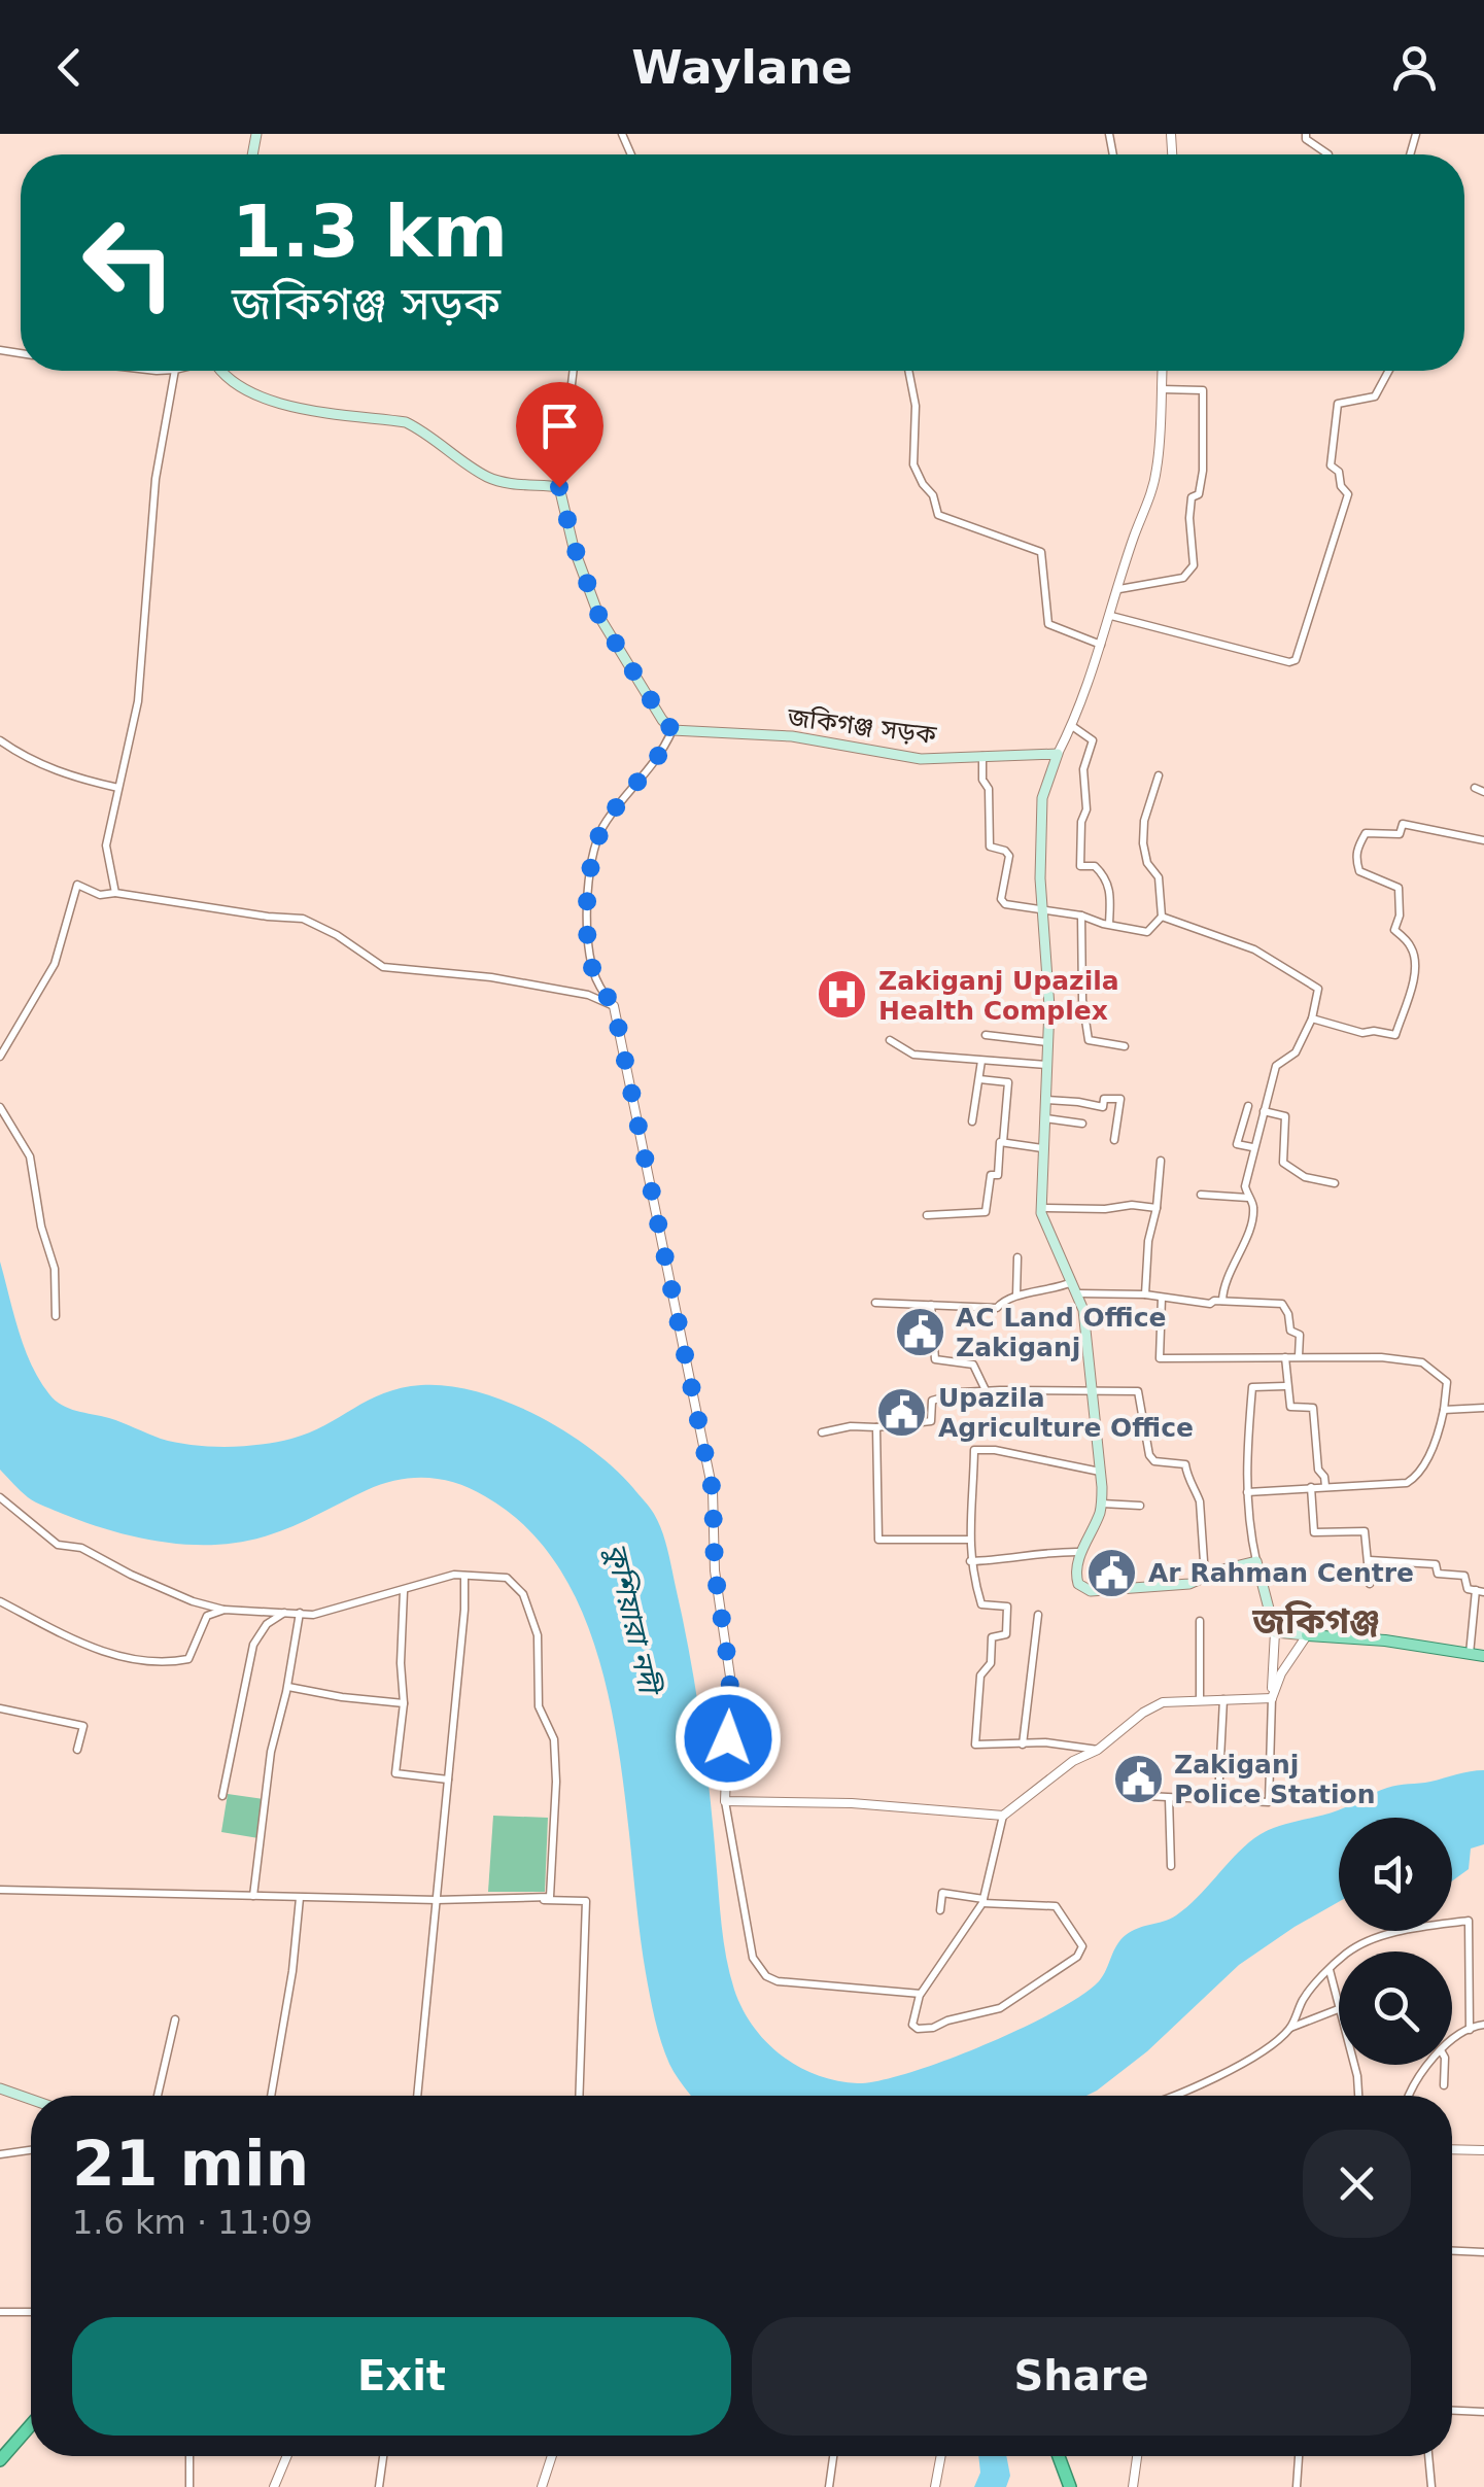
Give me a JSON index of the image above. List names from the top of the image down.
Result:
{
  "streets": {
    "main road": ["জকিগঞ্জ সড়ক"]
  },
  "districts": ["জকিগঞ্জ"],
  "water": ["কুশিয়ারা নদী"],
  "places": {
    "hospital": ["Zakiganj Upazila Health Complex"],
    "public building": [
      "AC Land Office Zakiganj",
      "Upazila Agriculture Office",
      "Ar Rahman Centre",
      "Zakiganj Police Station"
    ]
  },
  "page": {
    "header": "Waylane",
    "turn": ["1.3 km", "জকিগঞ্জ সড়ক"],
    "heading": ["21 min", "1.6 km · 11:09"],
    "buttons": ["Exit", "Share"]
  }
}
